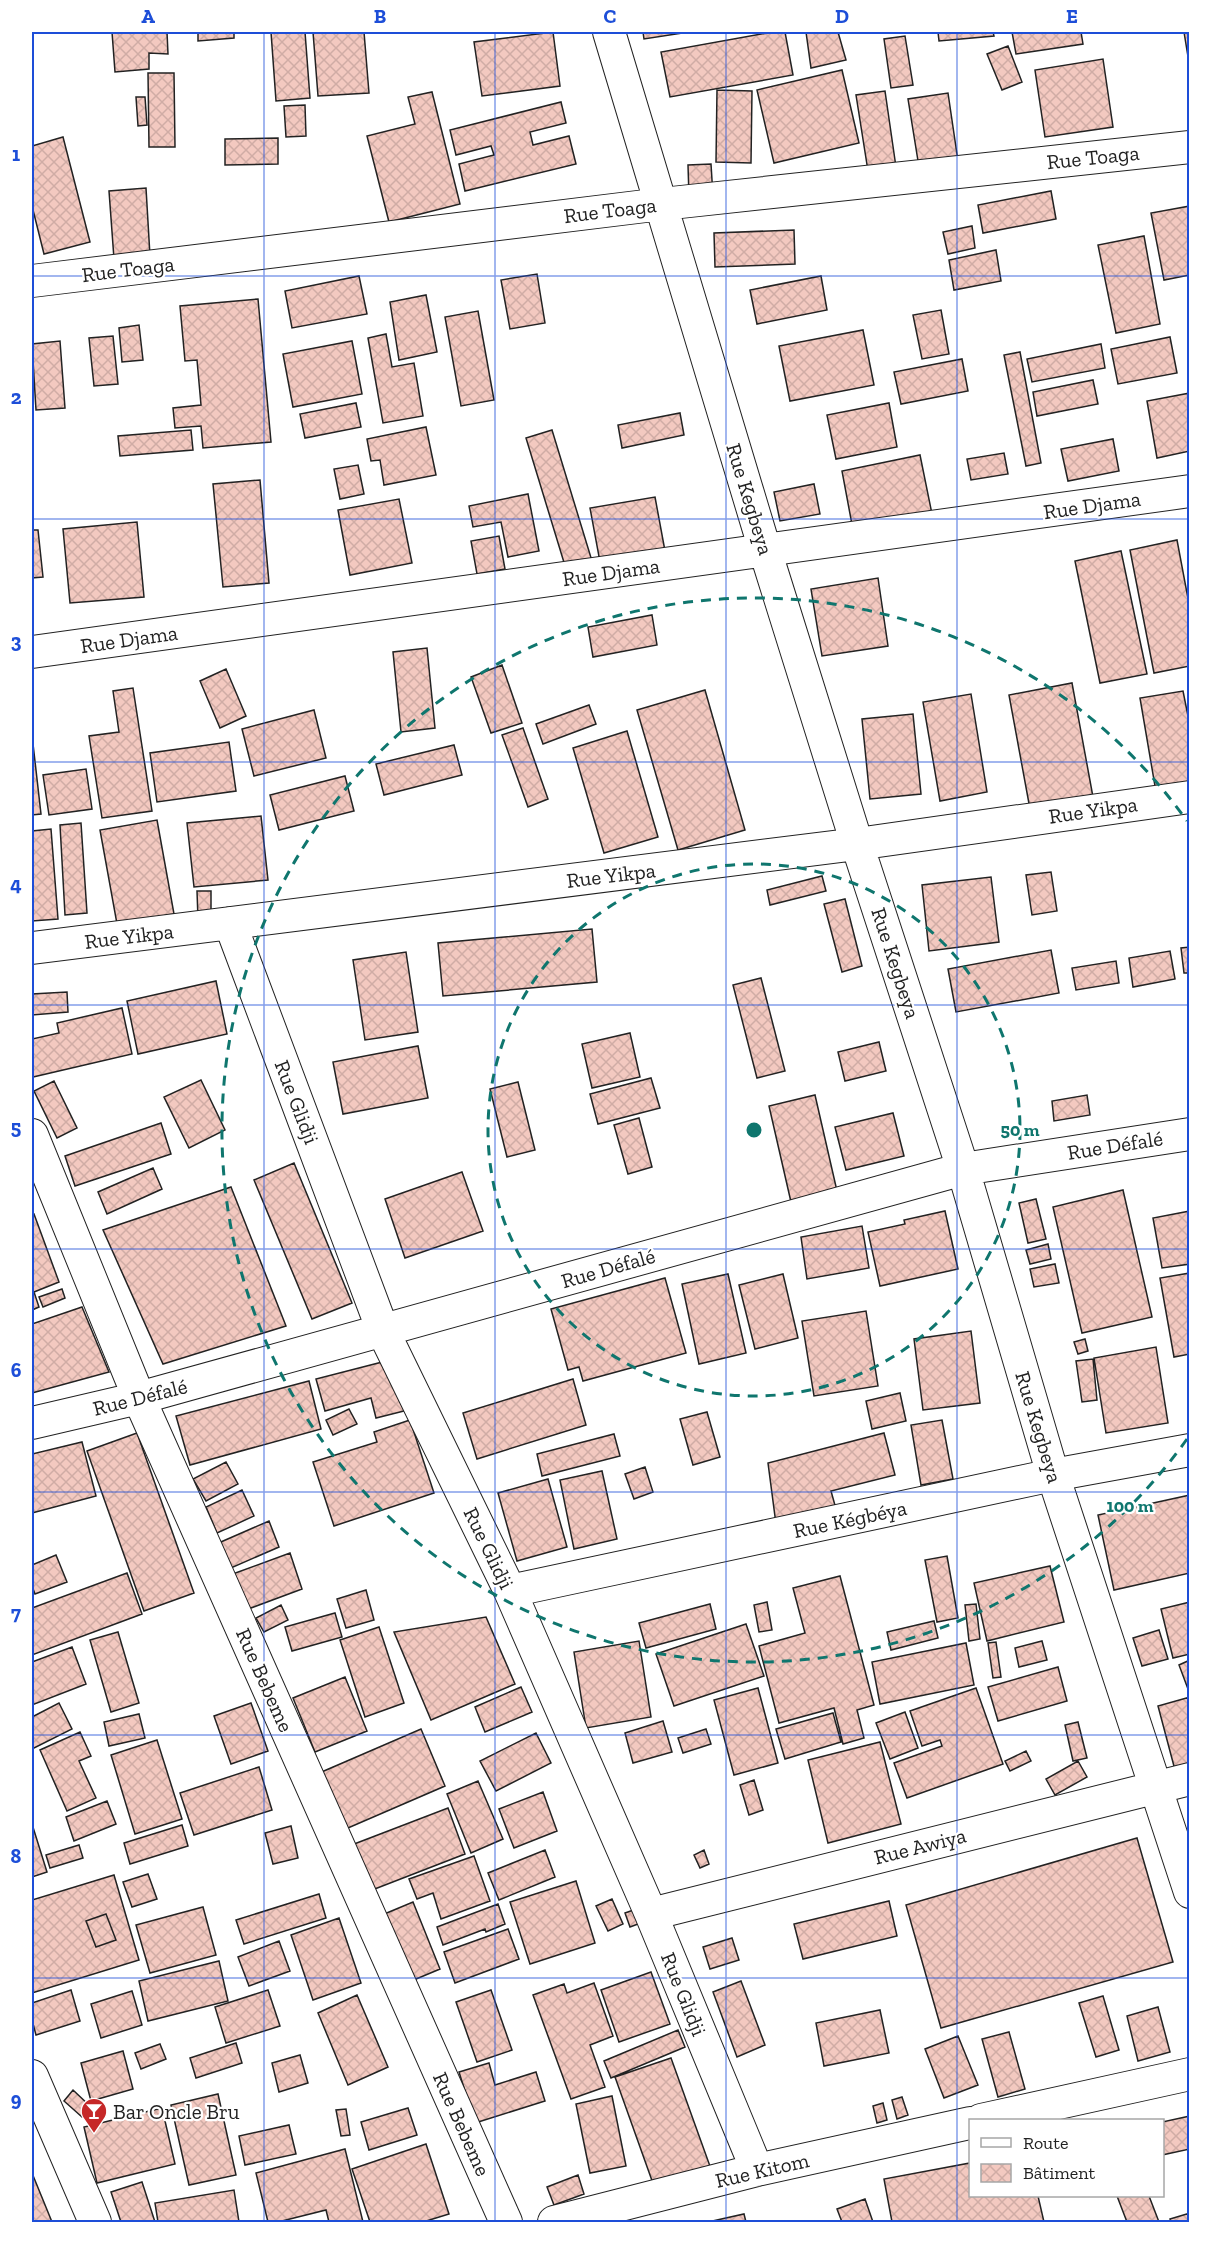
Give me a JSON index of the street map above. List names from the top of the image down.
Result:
{
  "streets": {
    "street": [
      "Rue Toaga",
      "Rue Kegbeya",
      "Rue Djama",
      "Rue Yikpa",
      "Rue Glidji",
      "Rue Défalé",
      "Rue Kégbéya",
      "Rue Bebeme",
      "Rue Awiya",
      "Rue Kitom"
    ]
  },
  "crossings": [
    ["Rue Toaga", "Rue Kegbeya"],
    ["Rue Kegbeya", "Rue Djama"],
    ["Rue Kegbeya", "Rue Yikpa"],
    ["Rue Kegbeya", "Rue Défalé"],
    ["Rue Kegbeya", "Rue Kégbéya"],
    ["Rue Kegbeya", "Rue Awiya"],
    ["Rue Yikpa", "Rue Glidji"],
    ["Rue Glidji", "Rue Défalé"],
    ["Rue Glidji", "Rue Kégbéya"],
    ["Rue Glidji", "Rue Awiya"],
    ["Rue Glidji", "Rue Kitom"],
    ["Rue Défalé", "Rue Bebeme"]
  ],
  "places": {
    "bar": ["Bar Oncle Bru"]
  },
  "legend": ["Route", "Bâtiment"],
  "grid": {
    "columns": [
      "A",
      "B",
      "C",
      "D",
      "E"
    ],
    "rows": [
      "1",
      "2",
      "3",
      "4",
      "5",
      "6",
      "7",
      "8",
      "9"
    ]
  },
  "rings": ["50 m", "100 m"]
}
